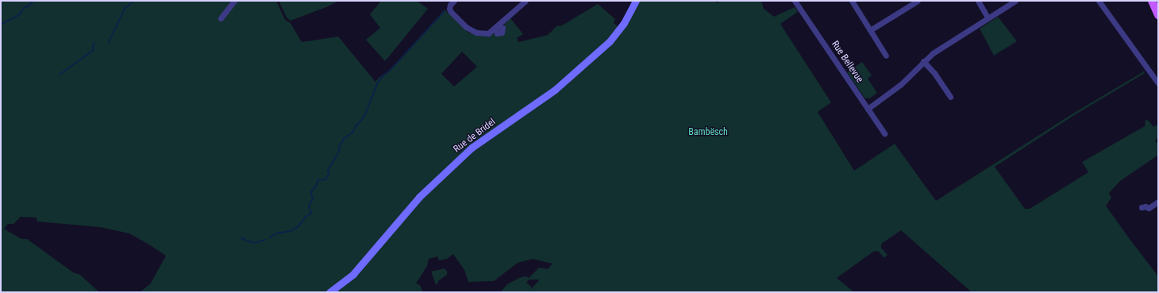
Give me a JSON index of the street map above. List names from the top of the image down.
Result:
{
  "streets": {
    "main road": ["Rue de Bridel"],
    "street": ["Rue Bellevue"]
  },
  "parks": ["Bambësch"]
}
